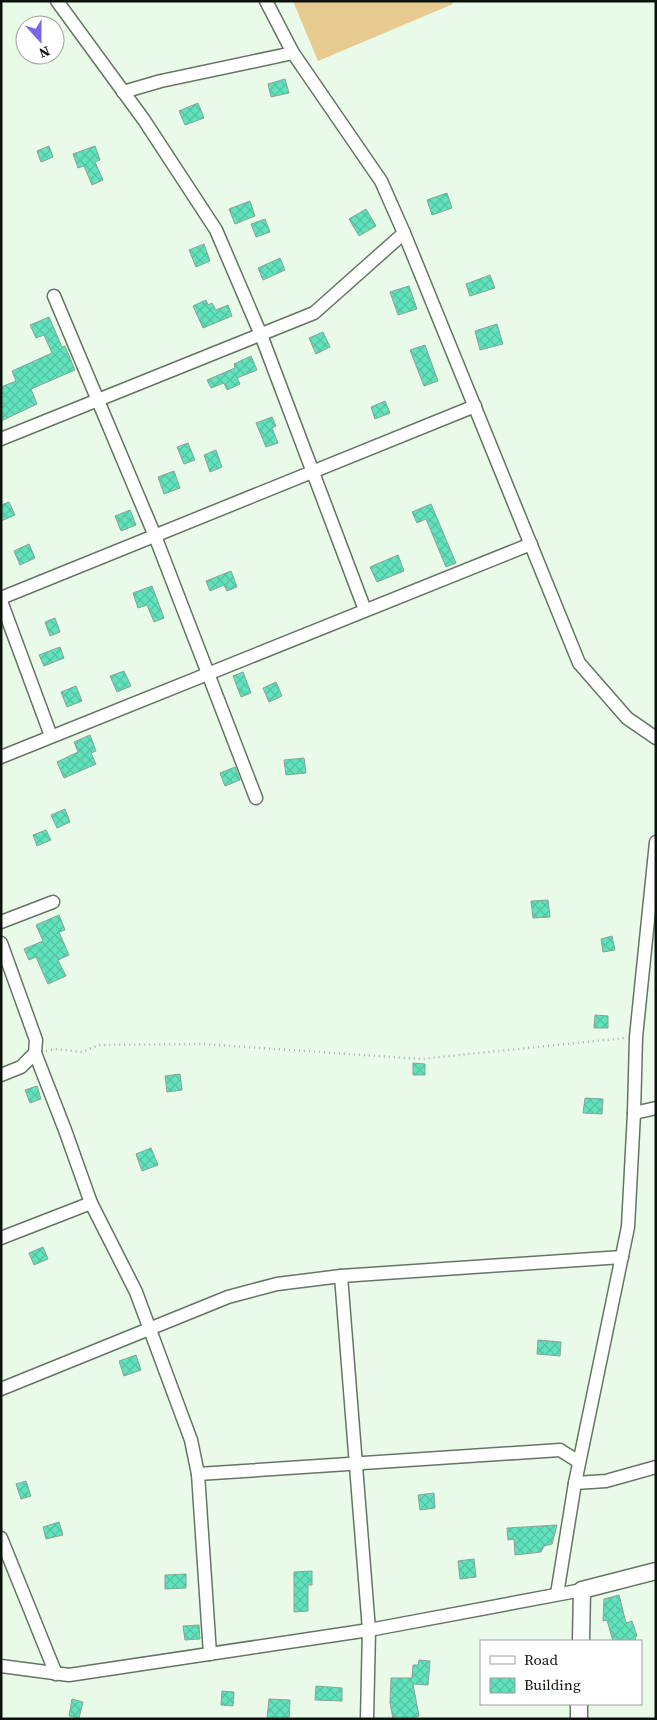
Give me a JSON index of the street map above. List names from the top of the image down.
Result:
{
  "legend": ["Road", "Building"],
  "north": "bottom"
}
